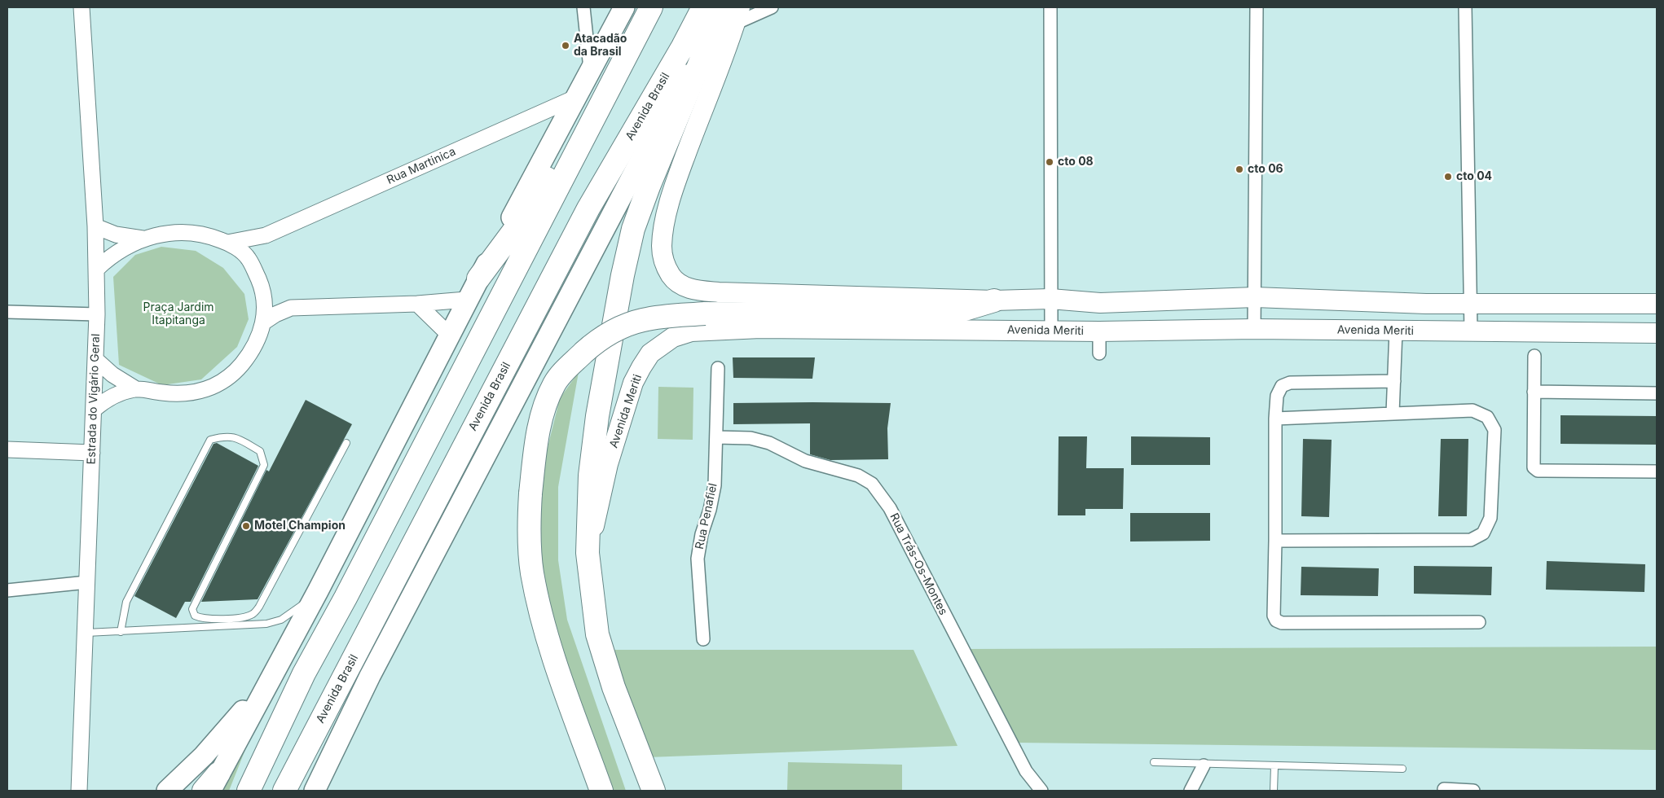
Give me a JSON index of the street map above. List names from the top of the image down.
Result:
{
  "streets": {
    "highway": ["Avenida Brasil"],
    "main road": ["Avenida Meriti"],
    "street": [
      "Rua Martinica",
      "Estrada do Vigário Geral",
      "Rua Penafiel",
      "Rua Trás-Os-Montes"
    ]
  },
  "crossings": [
    ["Rua Penafiel", "Rua Trás-Os-Montes"]
  ],
  "parks": ["Praça Jardim Itapitanga"],
  "places": [
    "Atacadão da Brasil",
    "cto 08",
    "cto 06",
    "cto 04",
    "Motel Champion"
  ]
}
